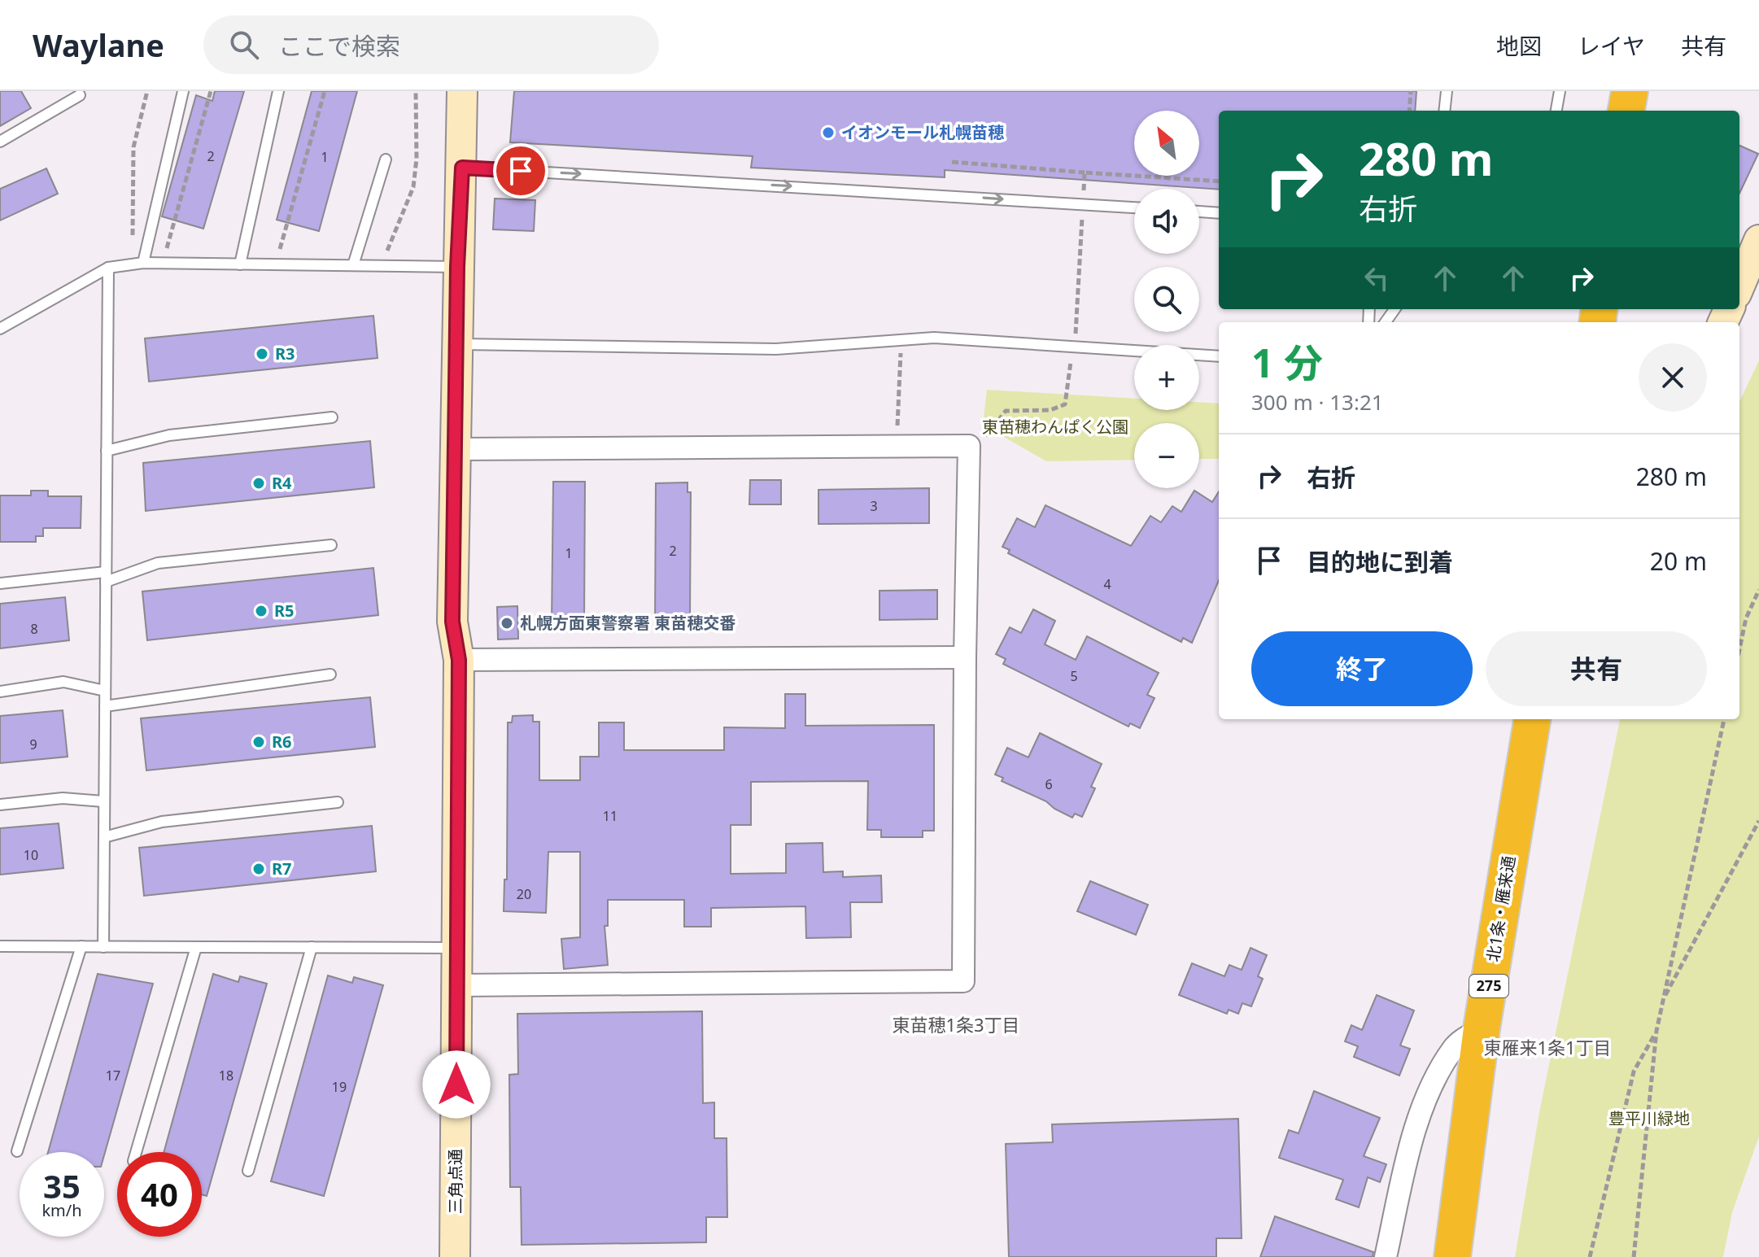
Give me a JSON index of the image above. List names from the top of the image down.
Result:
{
  "streets": {
    "highway": ["北1条・雁来通", "275"],
    "street": ["三角点通"]
  },
  "districts": ["東苗穂1条3丁目", "東雁来1条1丁目"],
  "parks": ["東苗穂わんぱく公園", "豊平川緑地"],
  "places": [
    "イオンモール札幌苗穂",
    "R3",
    "R4",
    "R5",
    "札幌方面東警察署 東苗穂交番",
    "R6",
    "R7"
  ],
  "house_numbers": [
    "2",
    "1",
    "3",
    "2",
    "1",
    "4",
    "8",
    "5",
    "9",
    "6",
    "11",
    "10",
    "20",
    "17",
    "18",
    "19"
  ],
  "north": "top left",
  "page": {
    "header": "Waylane",
    "search": "ここで検索",
    "nav": ["地図", "レイヤ", "共有"],
    "map_buttons": ["+", "−"],
    "turn": ["280 m", "右折"],
    "heading": ["1 分", "300 m · 13:21"],
    "list": [
      {
        "name": "右折",
        "value": "280 m"
      },
      {
        "name": "目的地に到着",
        "value": "20 m"
      }
    ],
    "buttons": ["終了", "共有"],
    "speed": "35 km/h",
    "limit": "40"
  }
}
